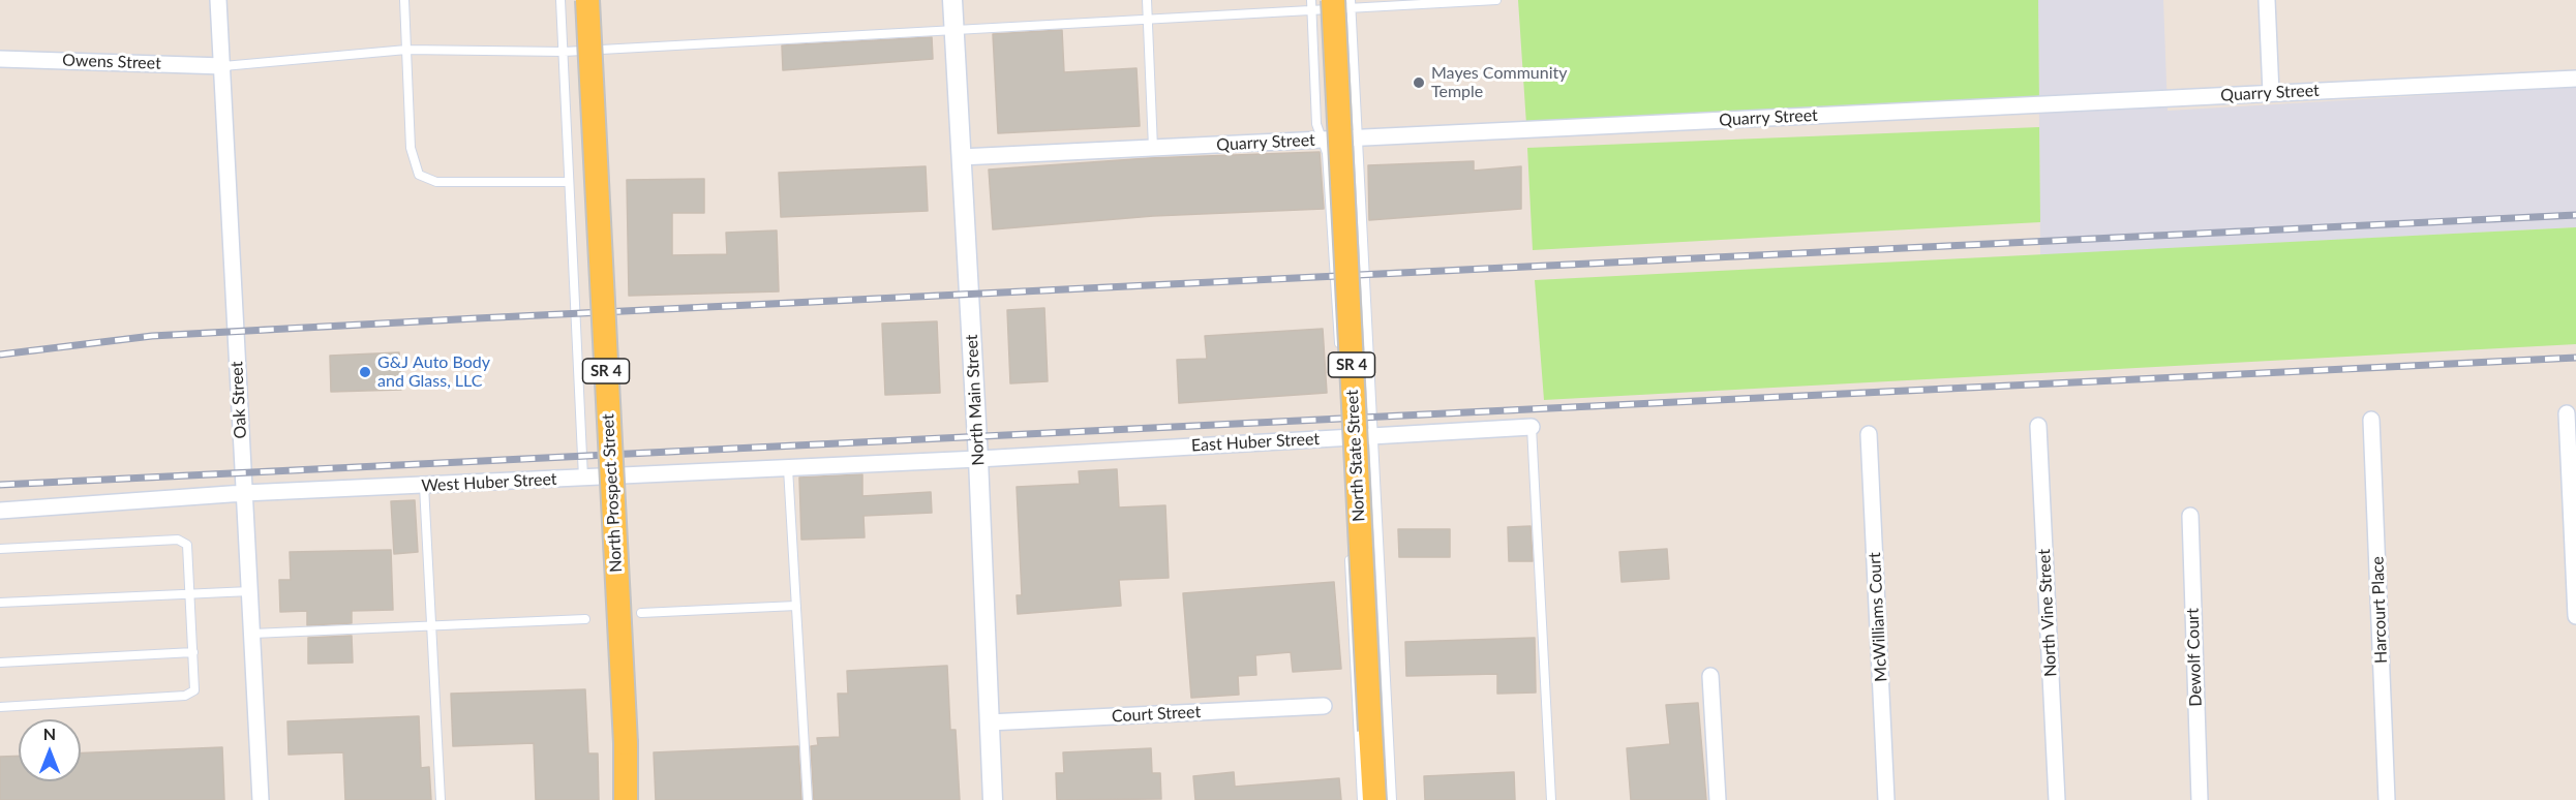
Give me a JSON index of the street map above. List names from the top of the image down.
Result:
{
  "streets": {
    "main road": ["SR 4", "North State Street", "North Prospect Street"],
    "street": [
      "Owens Street",
      "Quarry Street",
      "Oak Street",
      "North Main Street",
      "East Huber Street",
      "West Huber Street",
      "Harcourt Place",
      "North Vine Street",
      "McWilliams Court",
      "Dewolf Court",
      "Court Street"
    ]
  },
  "crossings": [
    ["Owens Street", "Oak Street"],
    ["Quarry Street", "North Main Street"],
    ["Oak Street", "West Huber Street"],
    ["North Main Street", "East Huber Street"],
    ["North Main Street", "West Huber Street"],
    ["North Main Street", "Court Street"],
    ["East Huber Street", "West Huber Street"]
  ],
  "places": ["Mayes Community Temple", "G&J Auto Body and Glass, LLC"],
  "north": "top"
}
